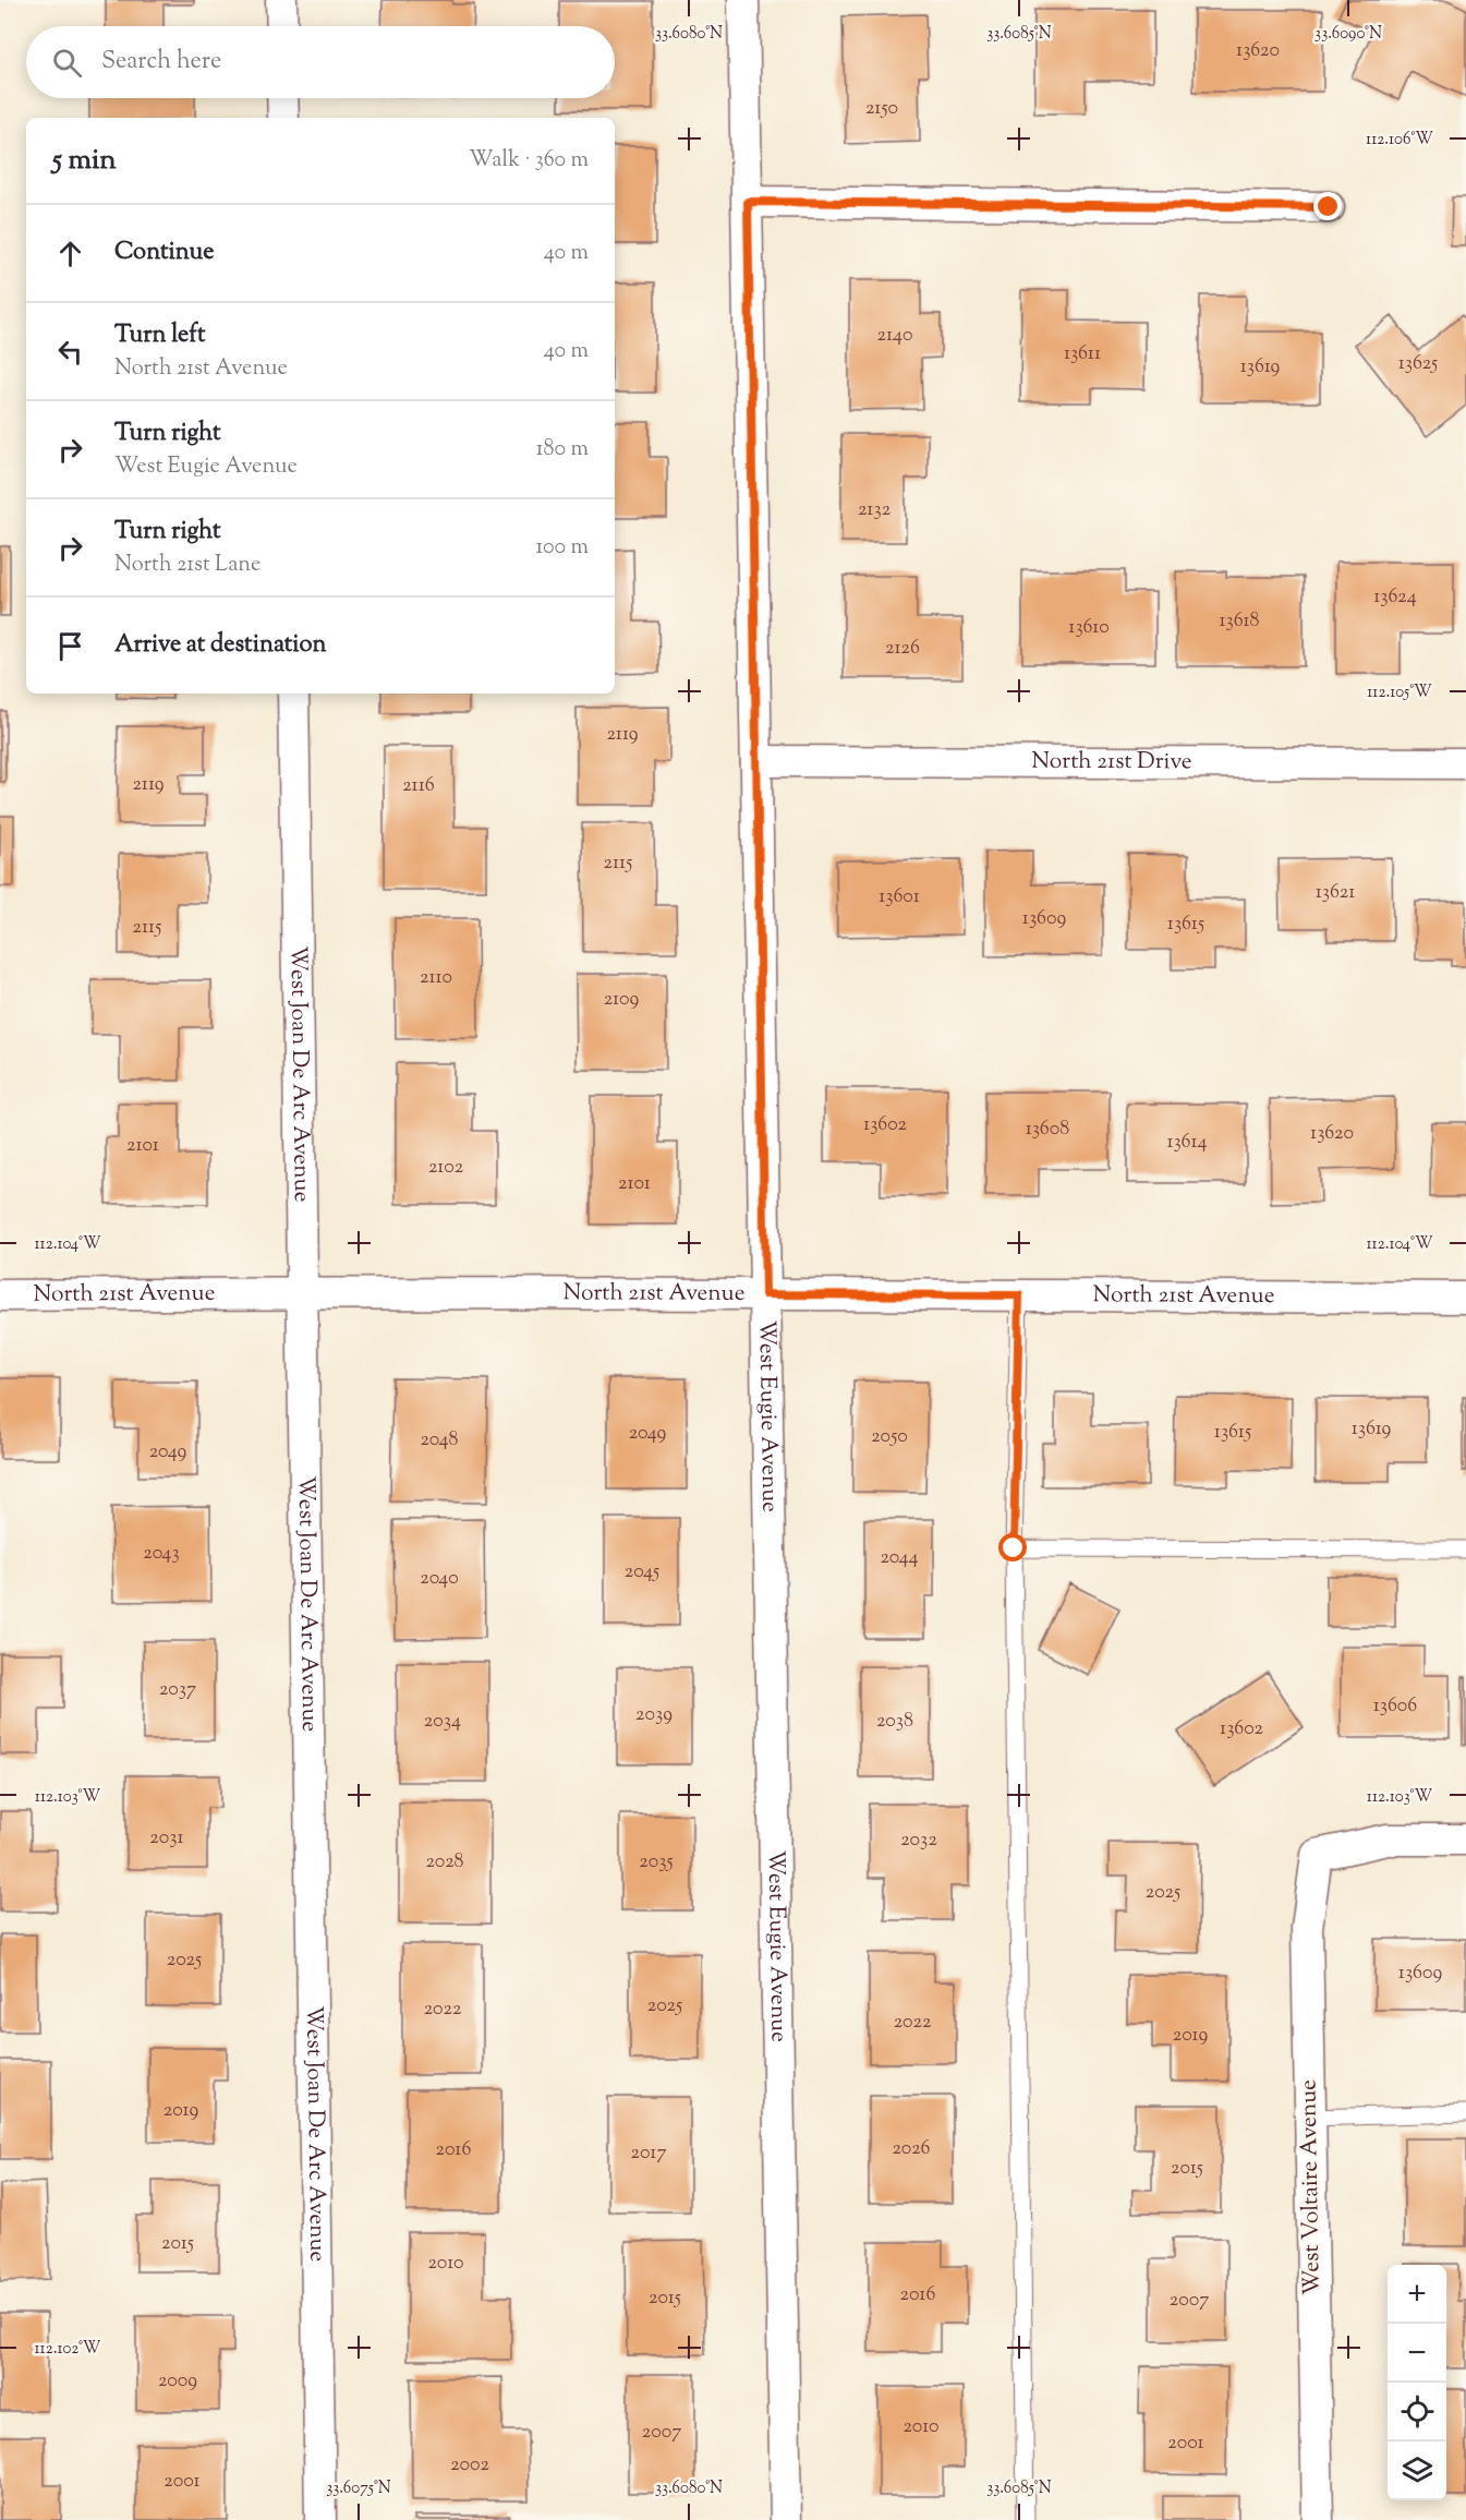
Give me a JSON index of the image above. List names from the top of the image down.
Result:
{
  "streets": {
    "street": [
      "North 21st Drive",
      "West Joan De Arc Avenue",
      "North 21st Avenue",
      "West Eugie Avenue",
      "West Voltaire Avenue"
    ]
  },
  "crossings": [
    ["North 21st Drive", "West Eugie Avenue"],
    ["West Joan De Arc Avenue", "North 21st Avenue"],
    ["North 21st Avenue", "West Eugie Avenue"]
  ],
  "house_numbers": [
    "13620",
    "2150",
    "2140",
    "13611",
    "13625",
    "13619",
    "2132",
    "13624",
    "13618",
    "13610",
    "2126",
    "2119",
    "2119",
    "2116",
    "2115",
    "13621",
    "13601",
    "13609",
    "13615",
    "2115",
    "2110",
    "2109",
    "13602",
    "13608",
    "13620",
    "13614",
    "2101",
    "2102",
    "2101",
    "13619",
    "13615",
    "2049",
    "2050",
    "2048",
    "2049",
    "2043",
    "2044",
    "2045",
    "2040",
    "2037",
    "13606",
    "2039",
    "2034",
    "2038",
    "13602",
    "2031",
    "2032",
    "2028",
    "2035",
    "2025",
    "2025",
    "13609",
    "2025",
    "2022",
    "2022",
    "2019",
    "2019",
    "2026",
    "2016",
    "2017",
    "2015",
    "2015",
    "2010",
    "2016",
    "2015",
    "2007",
    "2009",
    "2010",
    "2007",
    "2001",
    "2002",
    "2001"
  ],
  "page": {
    "search": "Search here",
    "heading": ["5 min", "Walk · 360 m"],
    "list": [
      ["Continue", "40 m"],
      ["Turn left", "North 21st Avenue", "40 m"],
      ["Turn right", "West Eugie Avenue", "180 m"],
      ["Turn right", "North 21st Lane", "100 m"],
      "Arrive at destination"
    ],
    "map_buttons": ["+", "−"]
  },
  "coordinates": [
    "33.6080°N",
    "33.6085°N",
    "33.6090°N",
    "112.106°W",
    "112.105°W",
    "112.104°W",
    "112.103°W",
    "112.102°W",
    "33.6075°N"
  ]
}
